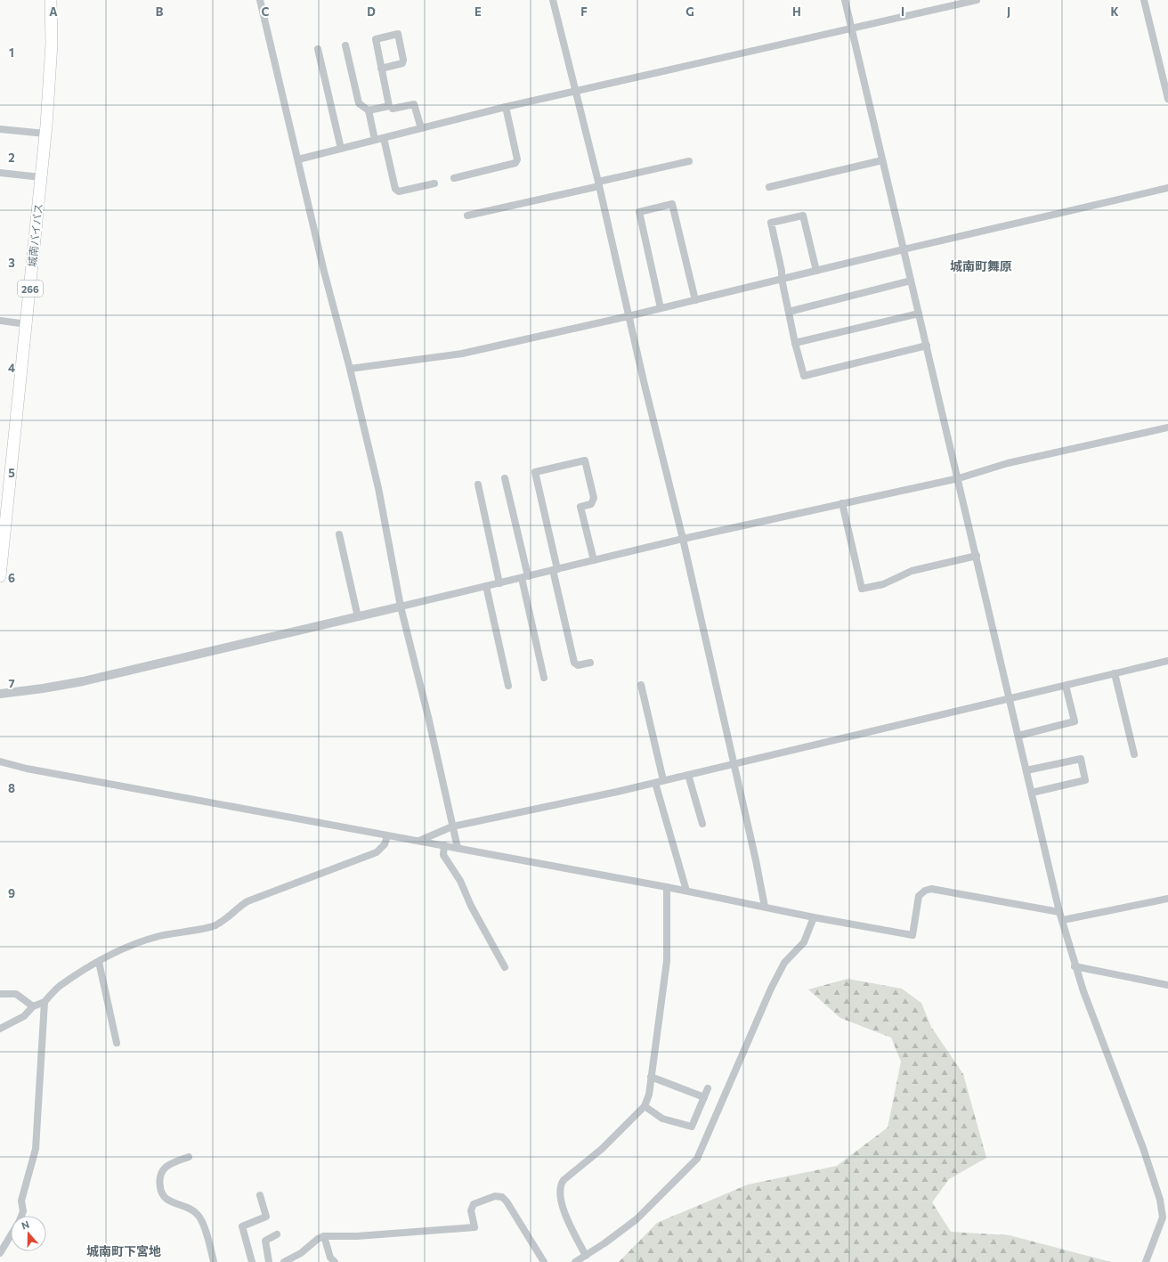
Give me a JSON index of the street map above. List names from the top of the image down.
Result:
{
  "streets": {
    "highway": ["城南バイパス", "266"]
  },
  "districts": ["城南町舞原", "城南町下宮地"],
  "north": "top",
  "grid": {
    "columns": [
      "A",
      "B",
      "C",
      "D",
      "E",
      "F",
      "G",
      "H",
      "I",
      "J",
      "K"
    ],
    "rows": [
      "1",
      "2",
      "3",
      "4",
      "5",
      "6",
      "7",
      "8",
      "9"
    ]
  }
}
